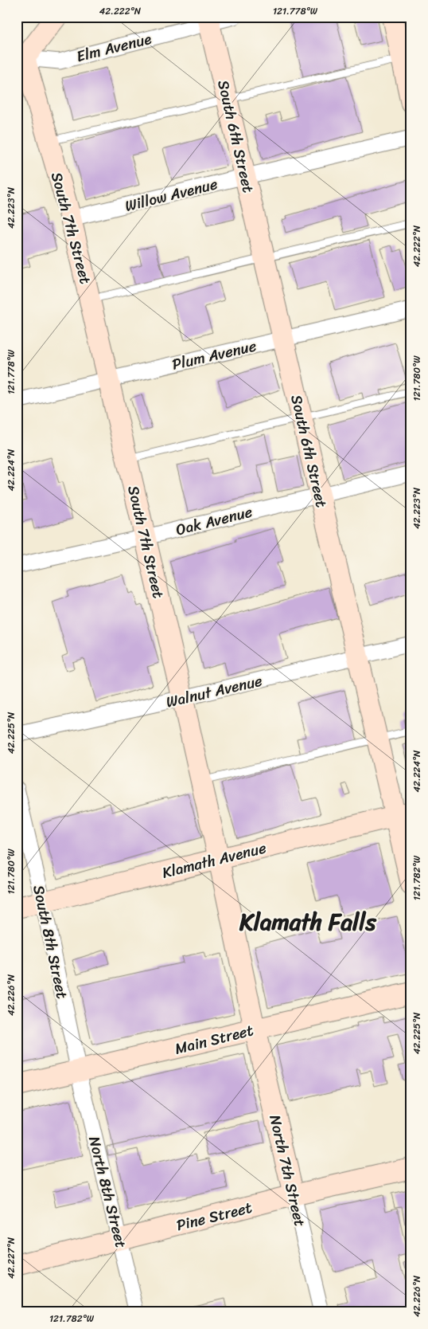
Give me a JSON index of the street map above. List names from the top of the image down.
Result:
{
  "streets": {
    "main road": [
      "South 6th Street",
      "South 7th Street",
      "Klamath Avenue",
      "Main Street",
      "North 7th Street",
      "Pine Street"
    ],
    "street": [
      "Elm Avenue",
      "Willow Avenue",
      "Plum Avenue",
      "Oak Avenue",
      "Walnut Avenue",
      "South 8th Street",
      "North 8th Street"
    ]
  },
  "crossings": [
    ["Elm Avenue", "South 6th Street"],
    ["Elm Avenue", "South 7th Street"],
    ["South 6th Street", "Willow Avenue"],
    ["South 6th Street", "Plum Avenue"],
    ["South 6th Street", "Oak Avenue"],
    ["South 6th Street", "Walnut Avenue"],
    ["South 6th Street", "Klamath Avenue"],
    ["Willow Avenue", "South 7th Street"],
    ["South 7th Street", "Plum Avenue"],
    ["South 7th Street", "Oak Avenue"],
    ["South 7th Street", "Walnut Avenue"],
    ["South 7th Street", "Klamath Avenue"],
    ["South 7th Street", "Main Street"],
    ["South 7th Street", "North 7th Street"],
    ["Klamath Avenue", "South 8th Street"],
    ["South 8th Street", "Main Street"],
    ["South 8th Street", "North 8th Street"],
    ["Main Street", "North 7th Street"],
    ["Main Street", "North 8th Street"],
    ["North 7th Street", "Pine Street"],
    ["North 8th Street", "Pine Street"]
  ],
  "districts": ["Klamath Falls"],
  "coordinates": [
    "42.222°N",
    "121.778°W",
    "42.223°N",
    "121.780°W",
    "42.224°N",
    "42.225°N",
    "121.782°W",
    "42.226°N",
    "42.227°N"
  ]
}
